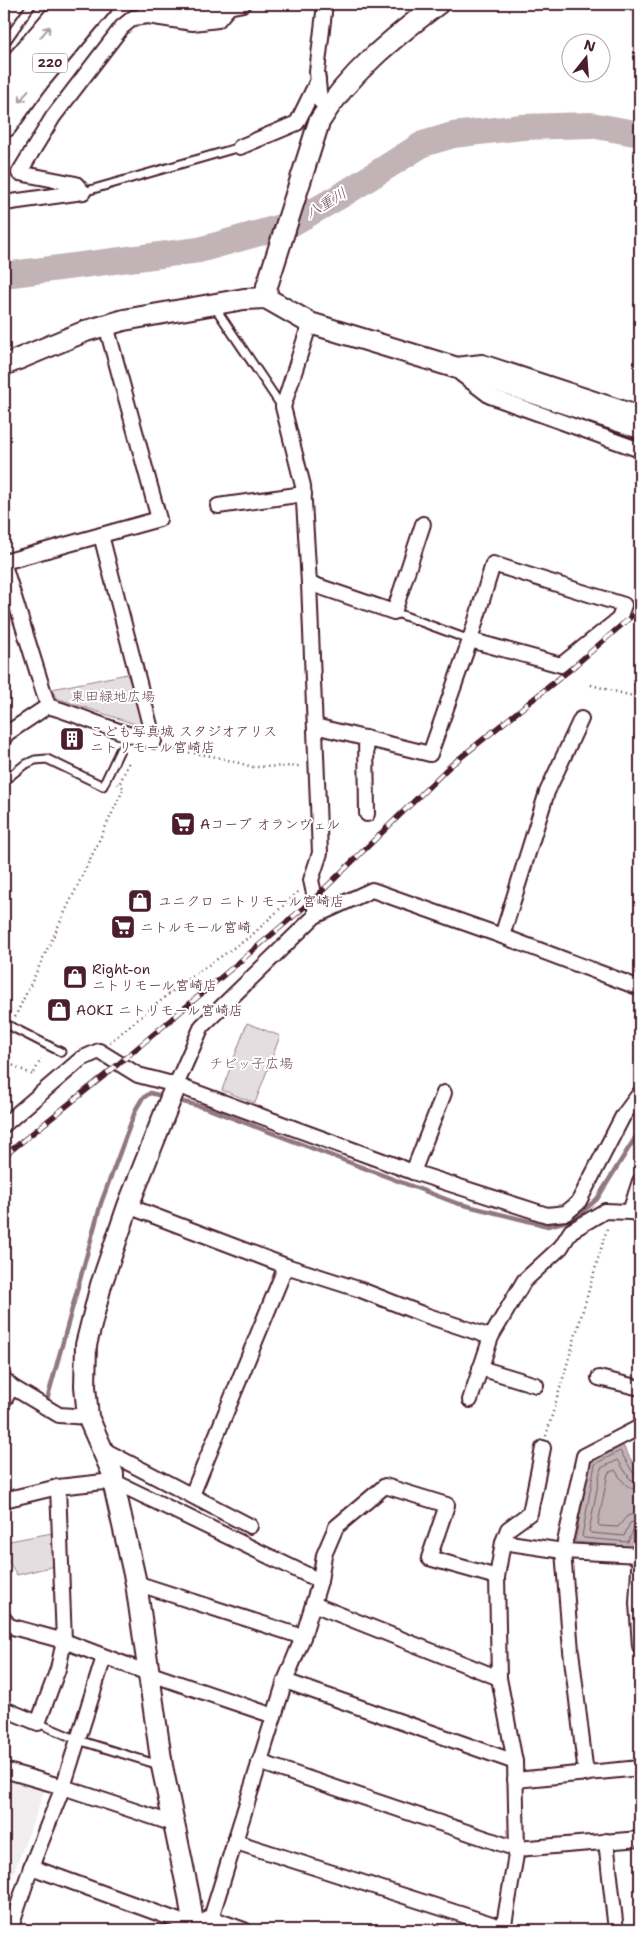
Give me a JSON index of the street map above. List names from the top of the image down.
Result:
{
  "streets": {
    "highway": ["220"]
  },
  "water": ["八重川"],
  "parks": ["東田緑地広場", "チビッ子広場"],
  "places": {
    "building": ["こども写真城 スタジオアリス ニトリモール宮崎店"],
    "supermarket": ["Aコープ オランヴェル", "ニトルモール宮崎"],
    "shop": ["ユニクロ ニトリモール宮崎店", "Right-on ニトリモール宮崎店", "AOKI ニトリモール宮崎店"]
  },
  "north": "top"
}
